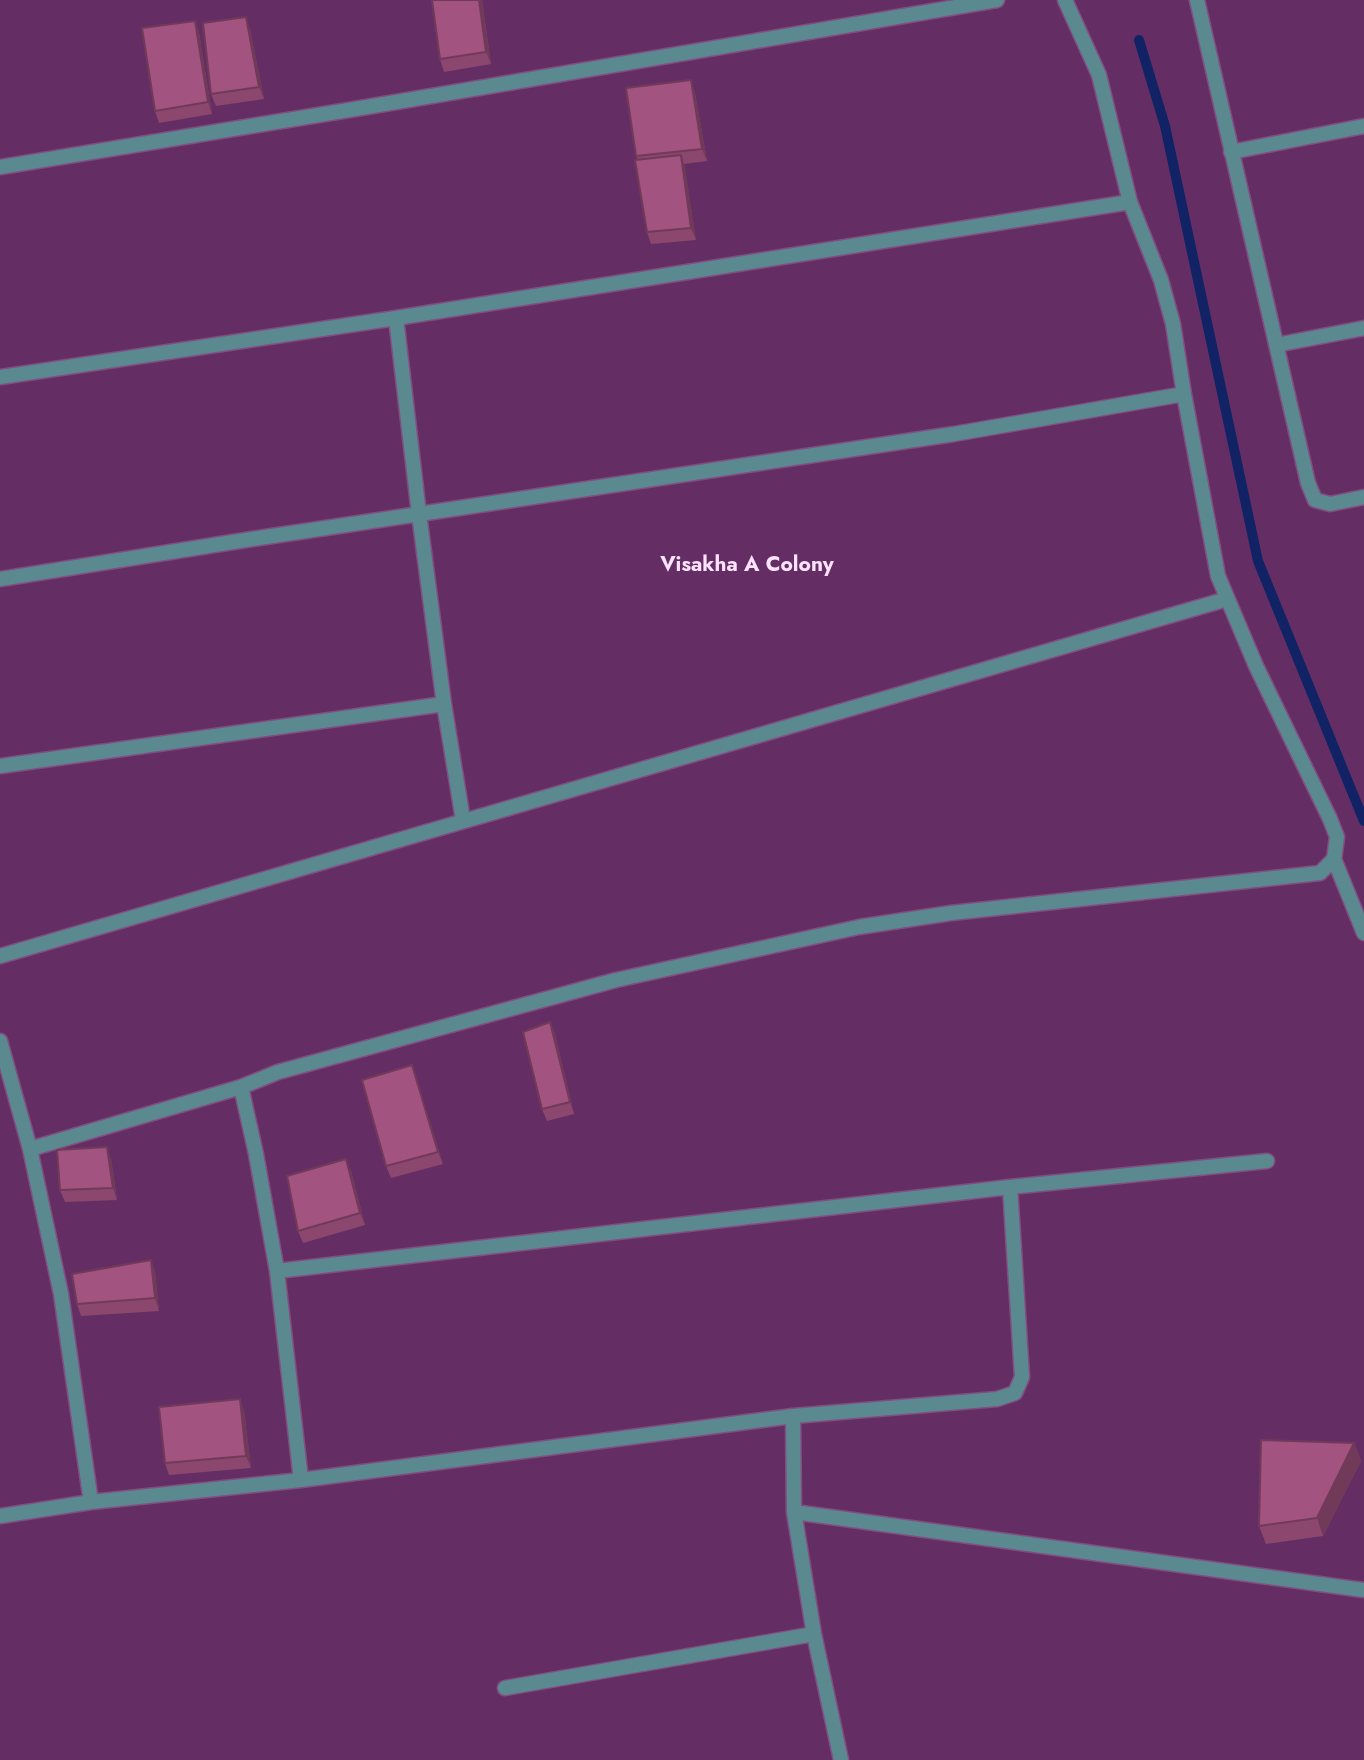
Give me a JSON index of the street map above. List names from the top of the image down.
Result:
{
  "districts": ["Visakha A Colony"]
}
